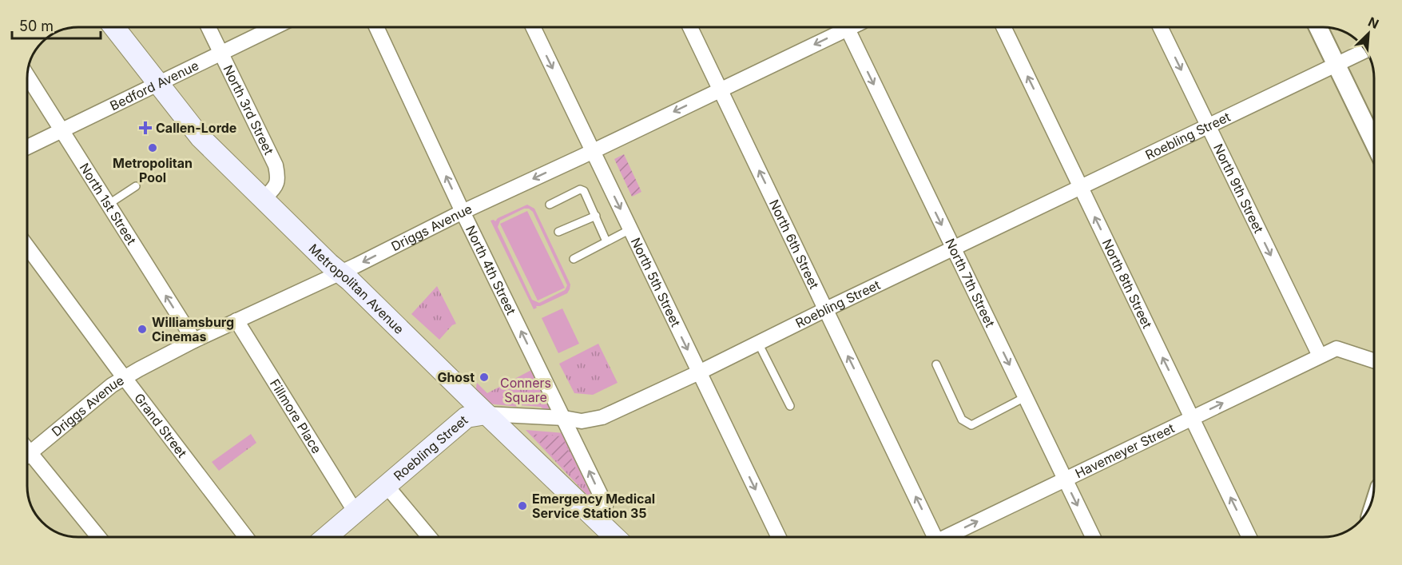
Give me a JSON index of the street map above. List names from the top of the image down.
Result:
{
  "streets": {
    "main road": ["Roebling Street", "Metropolitan Avenue"],
    "street": [
      "Bedford Avenue",
      "North 3rd Street",
      "North 9th Street",
      "North 1st Street",
      "Driggs Avenue",
      "North 6th Street",
      "North 4th Street",
      "North 5th Street",
      "North 7th Street",
      "North 8th Street",
      "Fillmore Place",
      "Grand Street",
      "Havemeyer Street"
    ]
  },
  "crossings": [
    ["Bedford Avenue", "North 3rd Street"],
    ["Bedford Avenue", "North 1st Street"],
    ["Bedford Avenue", "Metropolitan Avenue"],
    ["North 3rd Street", "Metropolitan Avenue"],
    ["Roebling Street", "North 9th Street"],
    ["Roebling Street", "North 6th Street"],
    ["Roebling Street", "North 4th Street"],
    ["Roebling Street", "North 5th Street"],
    ["Roebling Street", "North 7th Street"],
    ["Roebling Street", "North 8th Street"],
    ["Roebling Street", "Metropolitan Avenue"],
    ["Roebling Street", "Fillmore Place"],
    ["North 9th Street", "Havemeyer Street"],
    ["North 1st Street", "Driggs Avenue"],
    ["Driggs Avenue", "North 6th Street"],
    ["Driggs Avenue", "North 4th Street"],
    ["Driggs Avenue", "North 5th Street"],
    ["Driggs Avenue", "Metropolitan Avenue"],
    ["Driggs Avenue", "Fillmore Place"],
    ["Driggs Avenue", "Grand Street"],
    ["North 4th Street", "Metropolitan Avenue"],
    ["North 7th Street", "Havemeyer Street"],
    ["North 8th Street", "Havemeyer Street"]
  ],
  "one_way": [
    "North 9th Street",
    "North 1st Street",
    "Driggs Avenue",
    "North 6th Street",
    "North 4th Street",
    "North 5th Street",
    "North 7th Street",
    "North 8th Street",
    "Havemeyer Street"
  ],
  "parks": ["Conners Square"],
  "places": {
    "health": ["Callen-Lorde"],
    "other": [
      "Metropolitan Pool",
      "Williamsburg Cinemas",
      "Ghost",
      "Emergency Medical Service Station 35"
    ]
  },
  "scale_bar": "50 m",
  "north": "top right"
}
